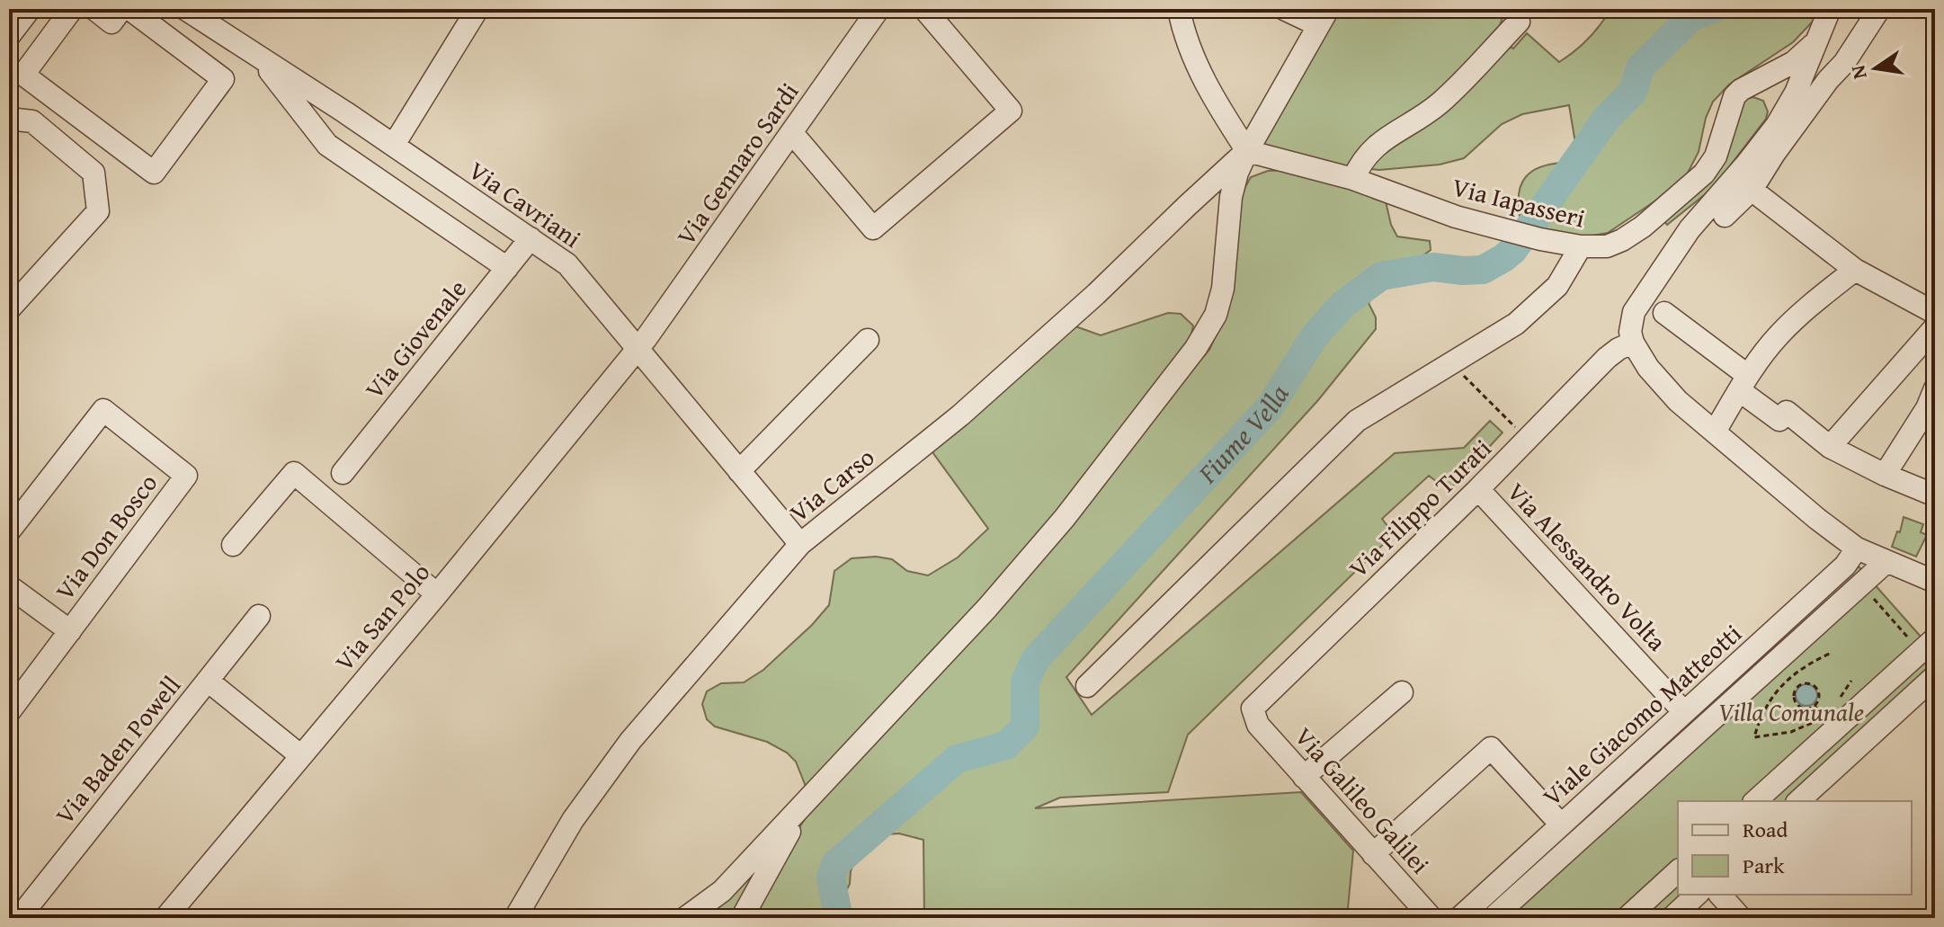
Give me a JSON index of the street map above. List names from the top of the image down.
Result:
{
  "streets": {
    "street": [
      "Via Gennaro Sardi",
      "Via Iapasseri",
      "Via Cavriani",
      "Via Giovenale",
      "Via Carso",
      "Via Filippo Turati",
      "Via Don Bosco",
      "Via Alessandro Volta",
      "Via San Polo",
      "Viale Giacomo Matteotti",
      "Via Baden Powell",
      "Via Galileo Galilei"
    ]
  },
  "crossings": [
    ["Via Gennaro Sardi", "Via Cavriani"],
    ["Via Gennaro Sardi", "Via San Polo"],
    ["Via Iapasseri", "Via Carso"],
    ["Via Cavriani", "Via Giovenale"],
    ["Via Cavriani", "Via Carso"],
    ["Via Cavriani", "Via San Polo"],
    ["Via Filippo Turati", "Via Alessandro Volta"],
    ["Via Filippo Turati", "Via Galileo Galilei"],
    ["Via Alessandro Volta", "Viale Giacomo Matteotti"]
  ],
  "water": ["Fiume Vella"],
  "parks": ["Villa Comunale"],
  "legend": ["Road", "Park"],
  "north": "left"
}
